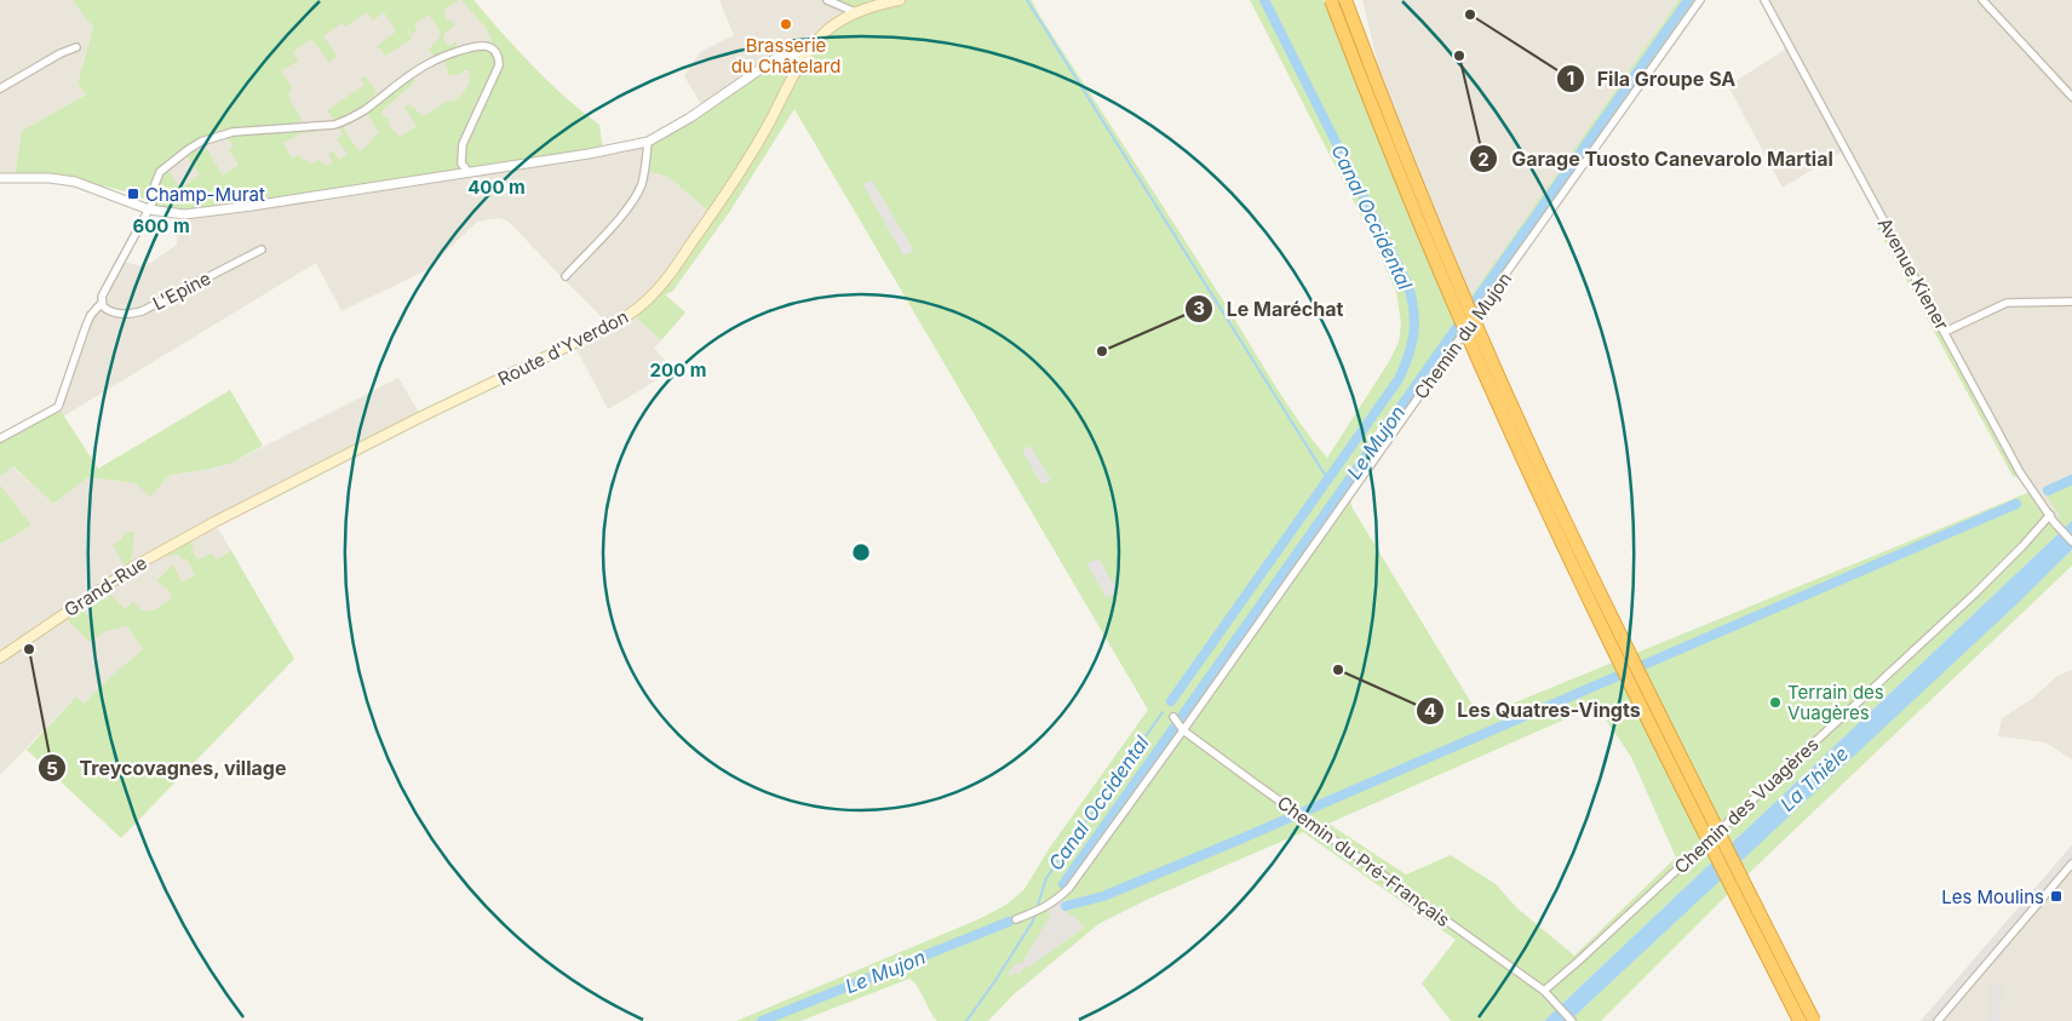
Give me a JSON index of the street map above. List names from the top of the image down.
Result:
{
  "streets": {
    "main road": ["Route d'Yverdon", "Grand-Rue"],
    "street": [
      "Avenue Kiener",
      "L'Epine",
      "Chemin du Mujon",
      "Chemin des Vuagères",
      "Chemin du Pré-Français"
    ]
  },
  "crossings": [
    ["Avenue Kiener", "Chemin des Vuagères"],
    ["Chemin du Mujon", "Chemin du Pré-Français"],
    ["Route d'Yverdon", "Grand-Rue"],
    ["Chemin des Vuagères", "Chemin du Pré-Français"]
  ],
  "water": ["Canal Occidental", "Le Mujon", "La Thièle"],
  "places": {
    "other": [
      "Fila Groupe SA",
      "Brasserie du Châtelard",
      "Garage Tuosto Canevarolo Martial",
      "Le Maréchat",
      "Treycovagnes, village",
      "Les Quatres-Vingts",
      "Terrain des Vuagères"
    ],
    "transit": ["Champ-Murat", "Les Moulins"]
  },
  "rings": ["400 m", "600 m", "200 m"]
}
